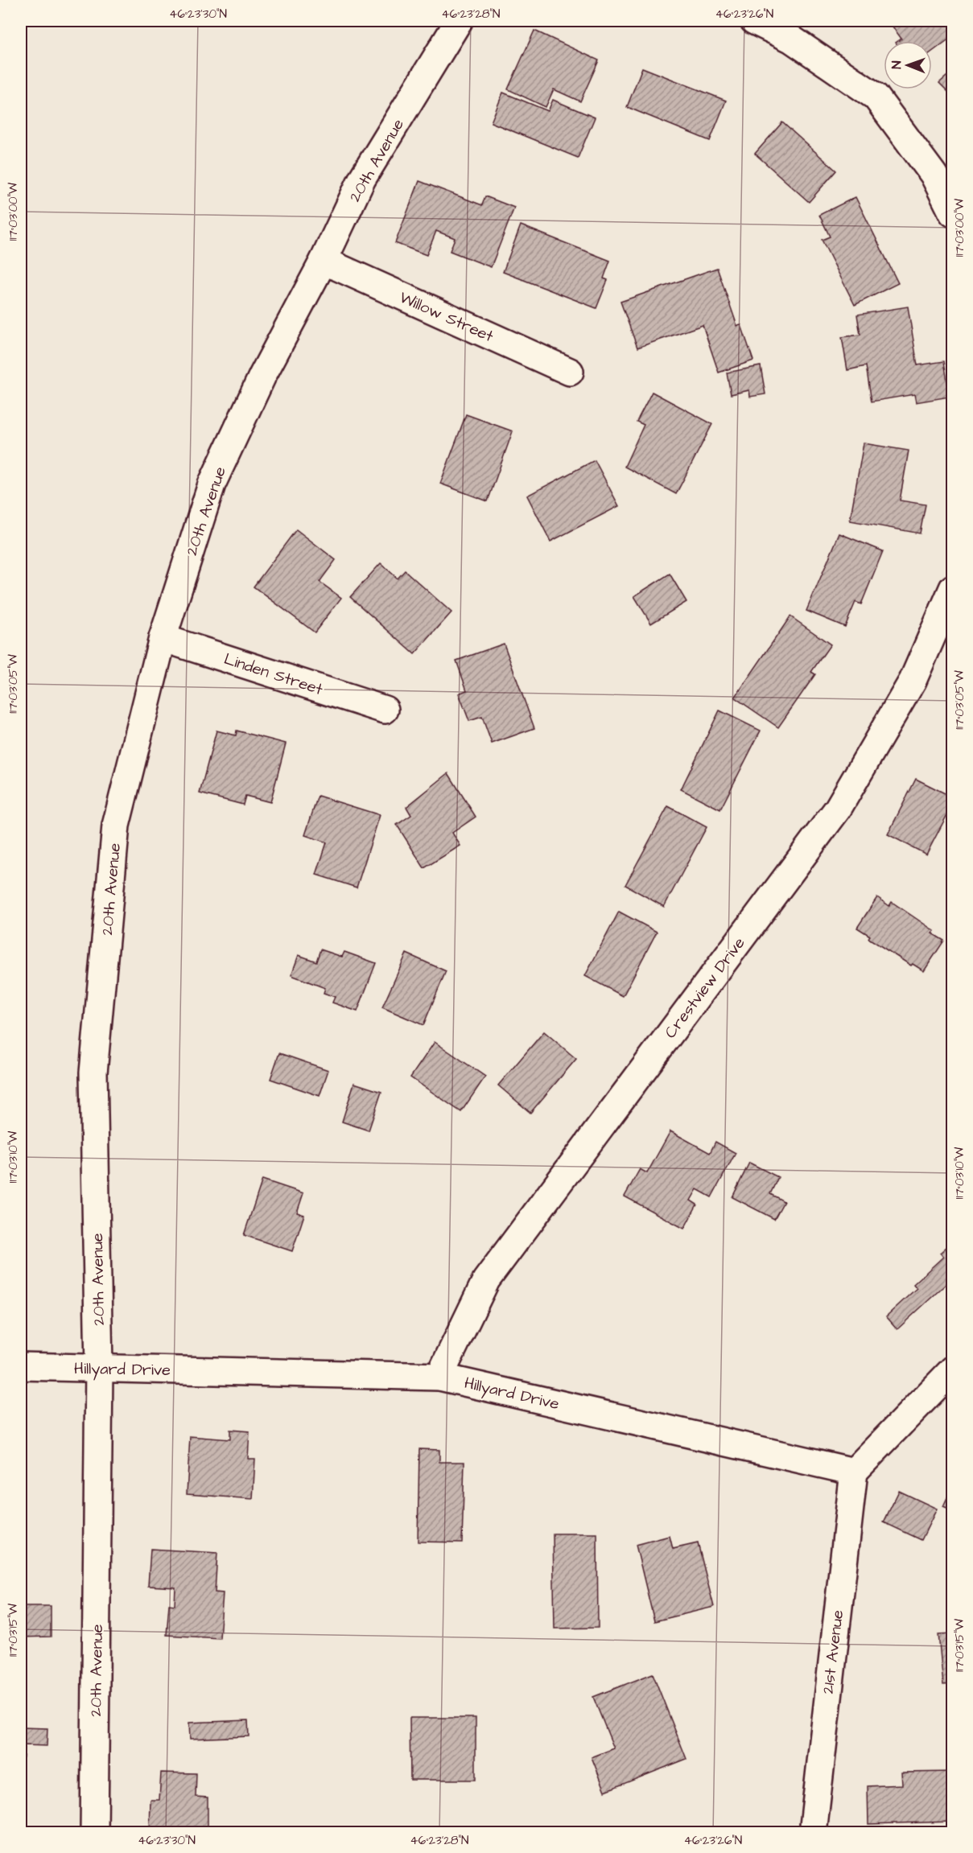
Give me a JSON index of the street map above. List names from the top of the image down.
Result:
{
  "streets": {
    "street": [
      "20th Avenue",
      "Willow Street",
      "Linden Street",
      "Crestview Drive",
      "Hillyard Drive",
      "21st Avenue"
    ]
  },
  "crossings": [
    ["20th Avenue", "Willow Street"],
    ["20th Avenue", "Linden Street"],
    ["20th Avenue", "Hillyard Drive"],
    ["Crestview Drive", "Hillyard Drive"],
    ["Hillyard Drive", "21st Avenue"]
  ],
  "north": "left",
  "coordinates": [
    "46°23'30\"N",
    "46°23'28\"N",
    "46°23'26\"N",
    "117°03'00\"W",
    "117°03'05\"W",
    "117°03'10\"W",
    "117°03'15\"W"
  ]
}
